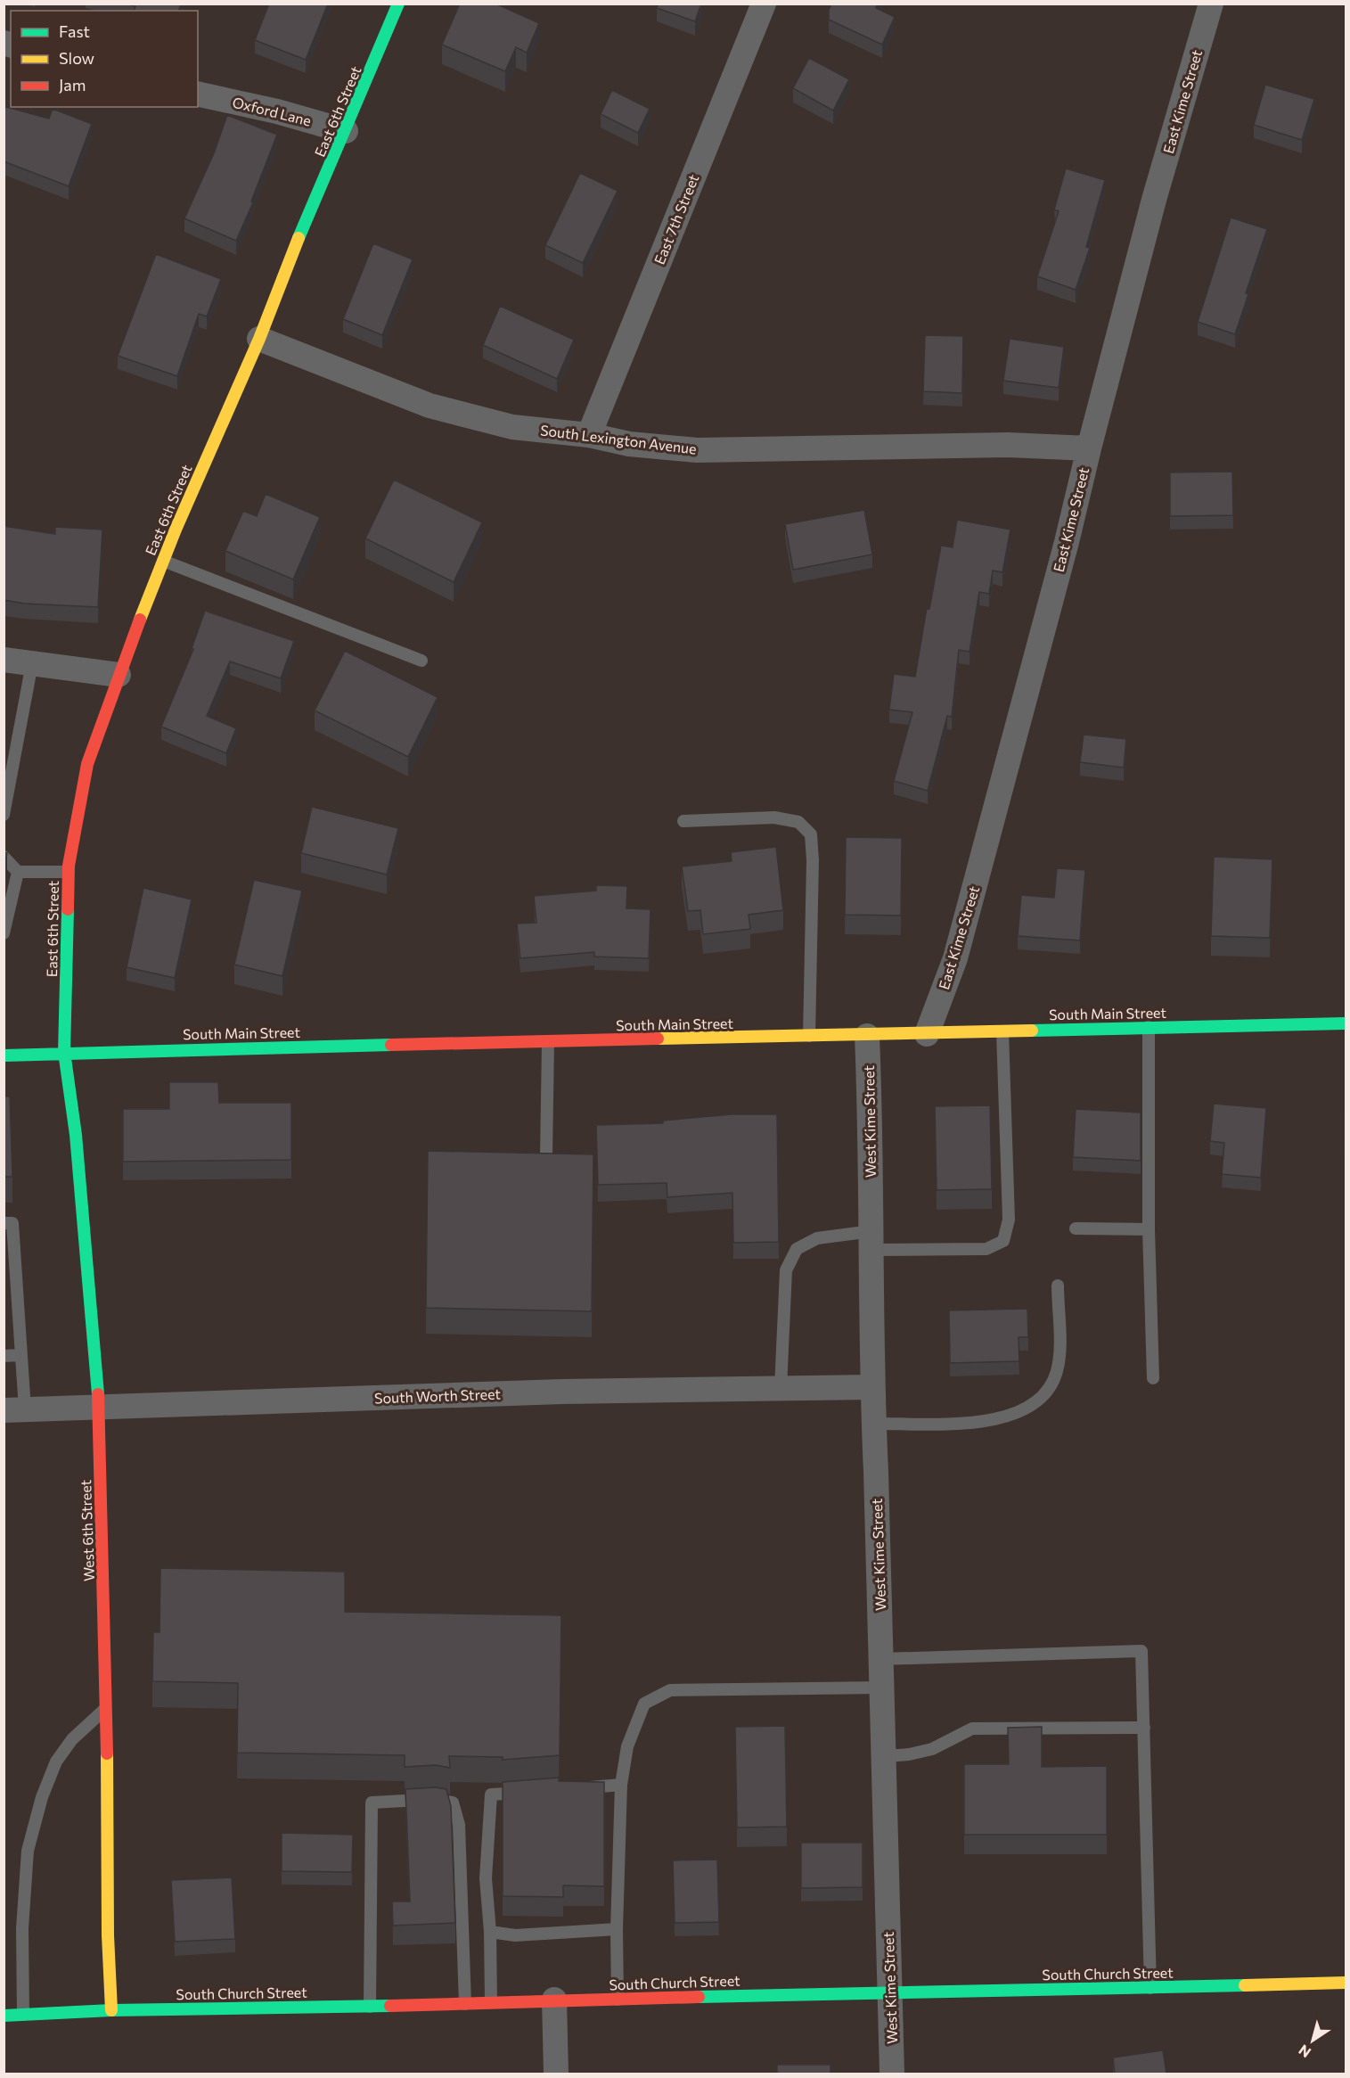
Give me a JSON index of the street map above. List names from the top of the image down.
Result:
{
  "streets": {
    "street": [
      "East Kime Street",
      "Oxford Lane",
      "East 6th Street",
      "East 7th Street",
      "South Lexington Avenue",
      "South Main Street",
      "West Kime Street",
      "South Worth Street",
      "West 6th Street",
      "South Church Street"
    ]
  },
  "crossings": [
    ["East Kime Street", "South Lexington Avenue"],
    ["East Kime Street", "South Main Street"],
    ["Oxford Lane", "East 6th Street"],
    ["East 6th Street", "South Lexington Avenue"],
    ["East 6th Street", "South Main Street"],
    ["East 6th Street", "West 6th Street"],
    ["East 7th Street", "South Lexington Avenue"],
    ["South Main Street", "West Kime Street"],
    ["South Main Street", "West 6th Street"],
    ["West Kime Street", "South Worth Street"],
    ["West Kime Street", "South Church Street"],
    ["South Worth Street", "West 6th Street"],
    ["West 6th Street", "South Church Street"]
  ],
  "legend": ["Fast", "Slow", "Jam"],
  "north": "bottom left"
}
